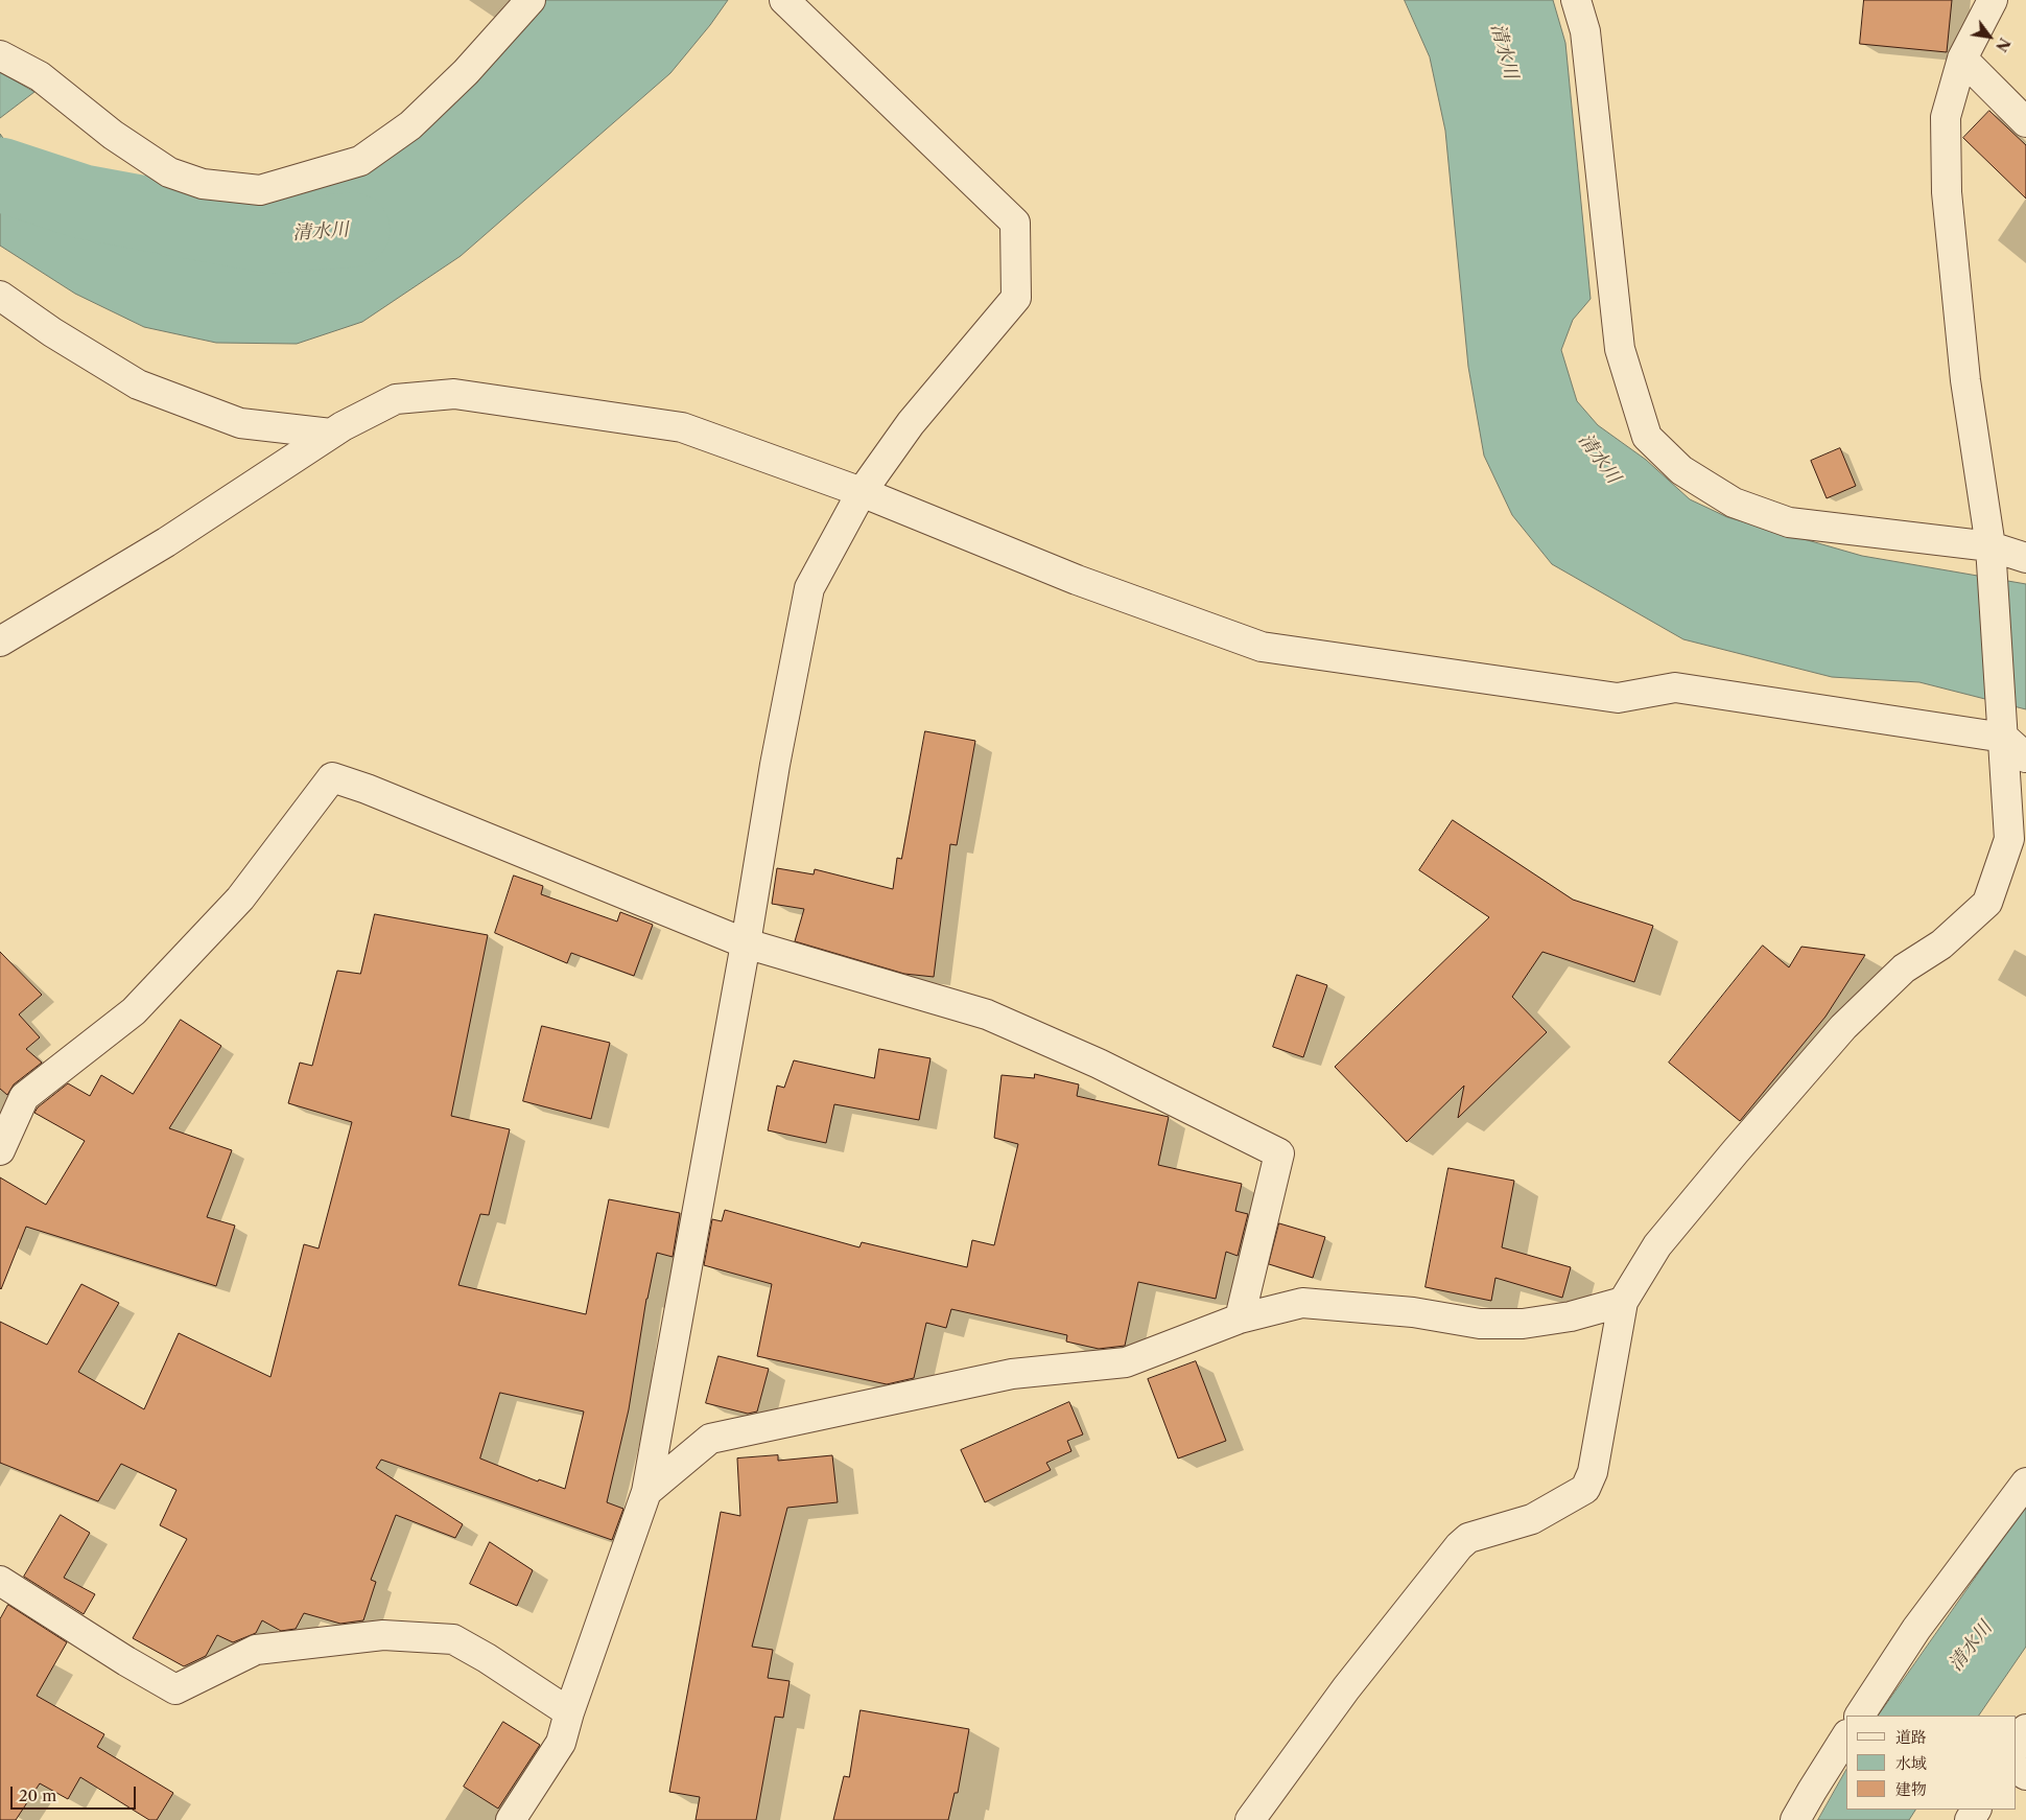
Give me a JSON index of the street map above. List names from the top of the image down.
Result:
{
  "water": ["清水川"],
  "legend": ["道路", "水域", "建物"],
  "scale_bar": "20 m",
  "north": "bottom right"
}
